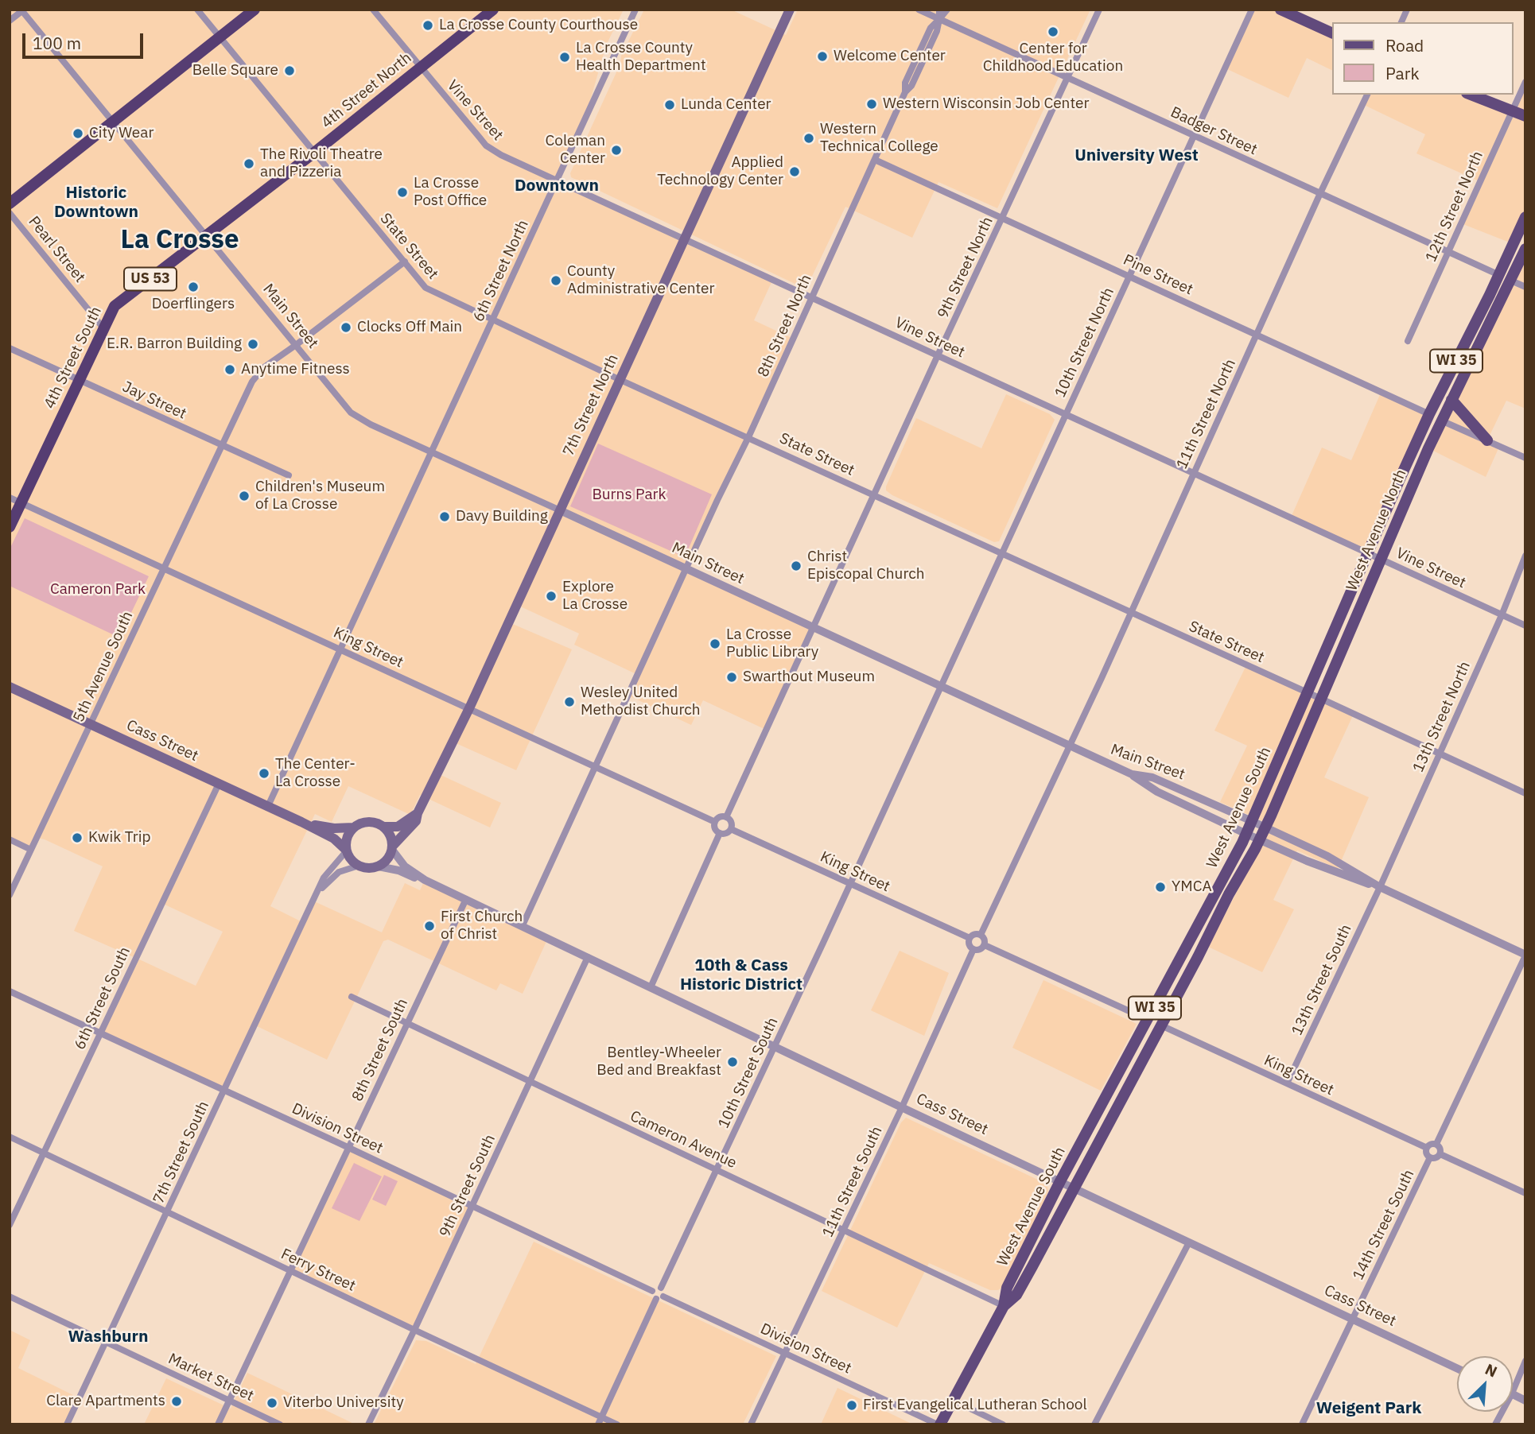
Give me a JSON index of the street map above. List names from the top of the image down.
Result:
{
  "streets": {
    "highway": ["4th Street North", "US 53", "4th Street South"],
    "main road": [
      "WI 35",
      "7th Street North",
      "West Avenue North",
      "Cass Street",
      "West Avenue South"
    ],
    "street": [
      "Vine Street",
      "Badger Street",
      "12th Street North",
      "State Street",
      "Pearl Street",
      "9th Street North",
      "6th Street North",
      "Pine Street",
      "Main Street",
      "8th Street North",
      "10th Street North",
      "Jay Street",
      "11th Street North",
      "King Street",
      "5th Avenue South",
      "13th Street North",
      "13th Street South",
      "6th Street South",
      "8th Street South",
      "10th Street South",
      "Division Street",
      "Cameron Avenue",
      "7th Street South",
      "11th Street South",
      "9th Street South",
      "14th Street South",
      "Ferry Street",
      "Market Street"
    ]
  },
  "crossings": [
    ["4th Street North", "Vine Street"],
    ["4th Street North", "State Street"],
    ["4th Street North", "Main Street"],
    ["4th Street North", "4th Street South"],
    ["Vine Street", "9th Street North"],
    ["Vine Street", "6th Street North"],
    ["Vine Street", "8th Street North"],
    ["Vine Street", "10th Street North"],
    ["Vine Street", "7th Street North"],
    ["Vine Street", "11th Street North"],
    ["Vine Street", "West Avenue North"],
    ["Vine Street", "13th Street North"],
    ["Vine Street", "West Avenue South"],
    ["Badger Street", "12th Street North"],
    ["Badger Street", "9th Street North"],
    ["Badger Street", "8th Street North"],
    ["Badger Street", "10th Street North"],
    ["Badger Street", "11th Street North"],
    ["Badger Street", "West Avenue North"],
    ["State Street", "9th Street North"],
    ["State Street", "6th Street North"],
    ["State Street", "8th Street North"],
    ["State Street", "10th Street North"],
    ["State Street", "7th Street North"],
    ["State Street", "11th Street North"],
    ["State Street", "West Avenue North"],
    ["State Street", "5th Avenue South"],
    ["State Street", "13th Street North"],
    ["State Street", "West Avenue South"],
    ["Pearl Street", "4th Street South"],
    ["9th Street North", "Pine Street"],
    ["9th Street North", "Main Street"],
    ["6th Street North", "Main Street"],
    ["Pine Street", "8th Street North"],
    ["Pine Street", "10th Street North"],
    ["Pine Street", "11th Street North"],
    ["Pine Street", "West Avenue North"],
    ["Main Street", "8th Street North"],
    ["Main Street", "10th Street North"],
    ["Main Street", "4th Street South"],
    ["Main Street", "7th Street North"],
    ["Main Street", "11th Street North"],
    ["Main Street", "West Avenue North"],
    ["Main Street", "5th Avenue South"],
    ["Main Street", "13th Street North"],
    ["Main Street", "West Avenue South"],
    ["Main Street", "13th Street South"],
    ["Main Street", "10th Street South"],
    ["10th Street North", "10th Street South"],
    ["4th Street South", "Jay Street"],
    ["4th Street South", "King Street"],
    ["Jay Street", "5th Avenue South"],
    ["7th Street North", "King Street"],
    ["7th Street North", "Cass Street"],
    ["7th Street North", "7th Street South"],
    ["West Avenue North", "West Avenue South"],
    ["King Street", "5th Avenue South"],
    ["King Street", "West Avenue South"],
    ["King Street", "13th Street South"],
    ["King Street", "10th Street South"],
    ["King Street", "11th Street South"],
    ["King Street", "14th Street South"],
    ["5th Avenue South", "Cass Street"],
    ["13th Street North", "13th Street South"],
    ["Cass Street", "West Avenue South"],
    ["Cass Street", "6th Street South"],
    ["Cass Street", "8th Street South"],
    ["Cass Street", "10th Street South"],
    ["Cass Street", "7th Street South"],
    ["Cass Street", "11th Street South"],
    ["Cass Street", "9th Street South"],
    ["Cass Street", "14th Street South"],
    ["West Avenue South", "Division Street"],
    ["West Avenue South", "Cameron Avenue"],
    ["6th Street South", "Division Street"],
    ["6th Street South", "Ferry Street"],
    ["8th Street South", "Division Street"],
    ["8th Street South", "Cameron Avenue"],
    ["8th Street South", "Ferry Street"],
    ["8th Street South", "Market Street"],
    ["10th Street South", "Division Street"],
    ["10th Street South", "Cameron Avenue"],
    ["Division Street", "7th Street South"],
    ["Division Street", "11th Street South"],
    ["Division Street", "9th Street South"],
    ["Cameron Avenue", "11th Street South"],
    ["Cameron Avenue", "9th Street South"],
    ["7th Street South", "Ferry Street"],
    ["7th Street South", "Market Street"],
    ["9th Street South", "Ferry Street"]
  ],
  "districts": [
    "University West",
    "Downtown",
    "Historic Downtown",
    "La Crosse",
    "10th & Cass Historic District",
    "Washburn",
    "Weigent Park"
  ],
  "parks": ["Burns Park", "Cameron Park"],
  "places": [
    "La Crosse County Courthouse",
    "Center for Childhood Education",
    "Welcome Center",
    "La Crosse County Health Department",
    "Belle Square",
    "Western Wisconsin Job Center",
    "Lunda Center",
    "City Wear",
    "Western Technical College",
    "Coleman Center",
    "The Rivoli Theatre and Pizzeria",
    "Applied Technology Center",
    "La Crosse Post Office",
    "County Administrative Center",
    "Doerflingers",
    "Clocks Off Main",
    "E.R. Barron Building",
    "Anytime Fitness",
    "Children's Museum of La Crosse",
    "Davy Building",
    "Christ Episcopal Church",
    "Explore La Crosse",
    "La Crosse Public Library",
    "Swarthout Museum",
    "Wesley United Methodist Church",
    "The Center- La Crosse",
    "Kwik Trip",
    "YMCA",
    "First Church of Christ",
    "Bentley-Wheeler Bed and Breakfast",
    "Clare Apartments",
    "Viterbo University",
    "First Evangelical Lutheran School"
  ],
  "legend": ["Road", "Park"],
  "scale_bar": "100 m",
  "north": "top right"
}
